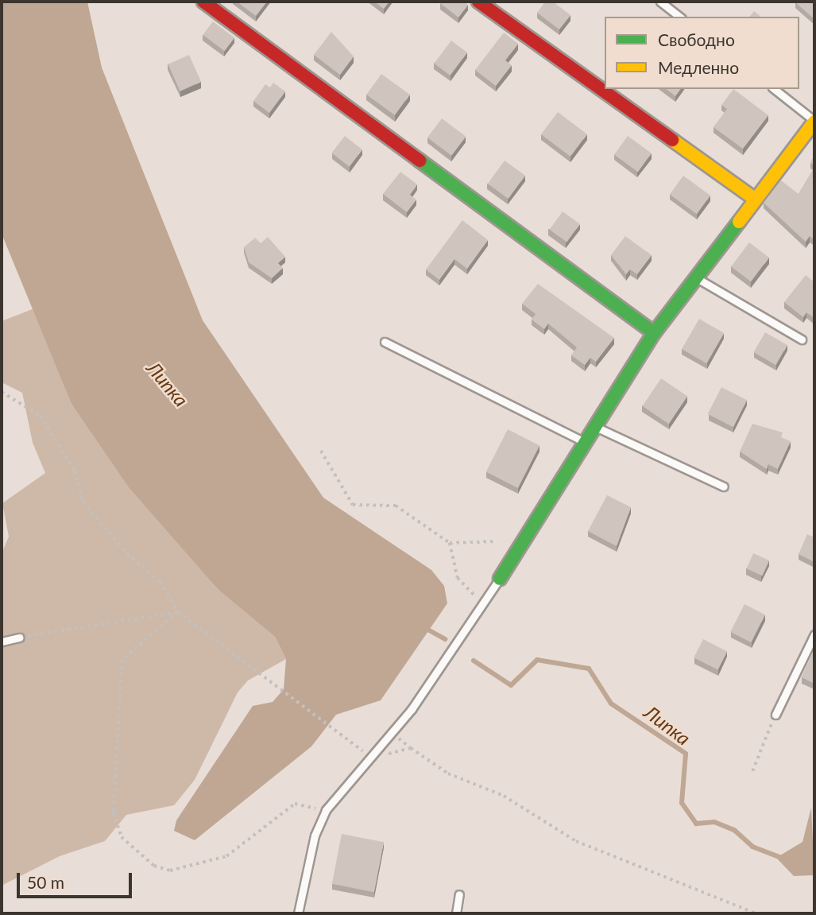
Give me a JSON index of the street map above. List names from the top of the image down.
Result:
{
  "water": ["Липка"],
  "legend": ["Свободно", "Медленно"],
  "scale_bar": "50 m"
}
